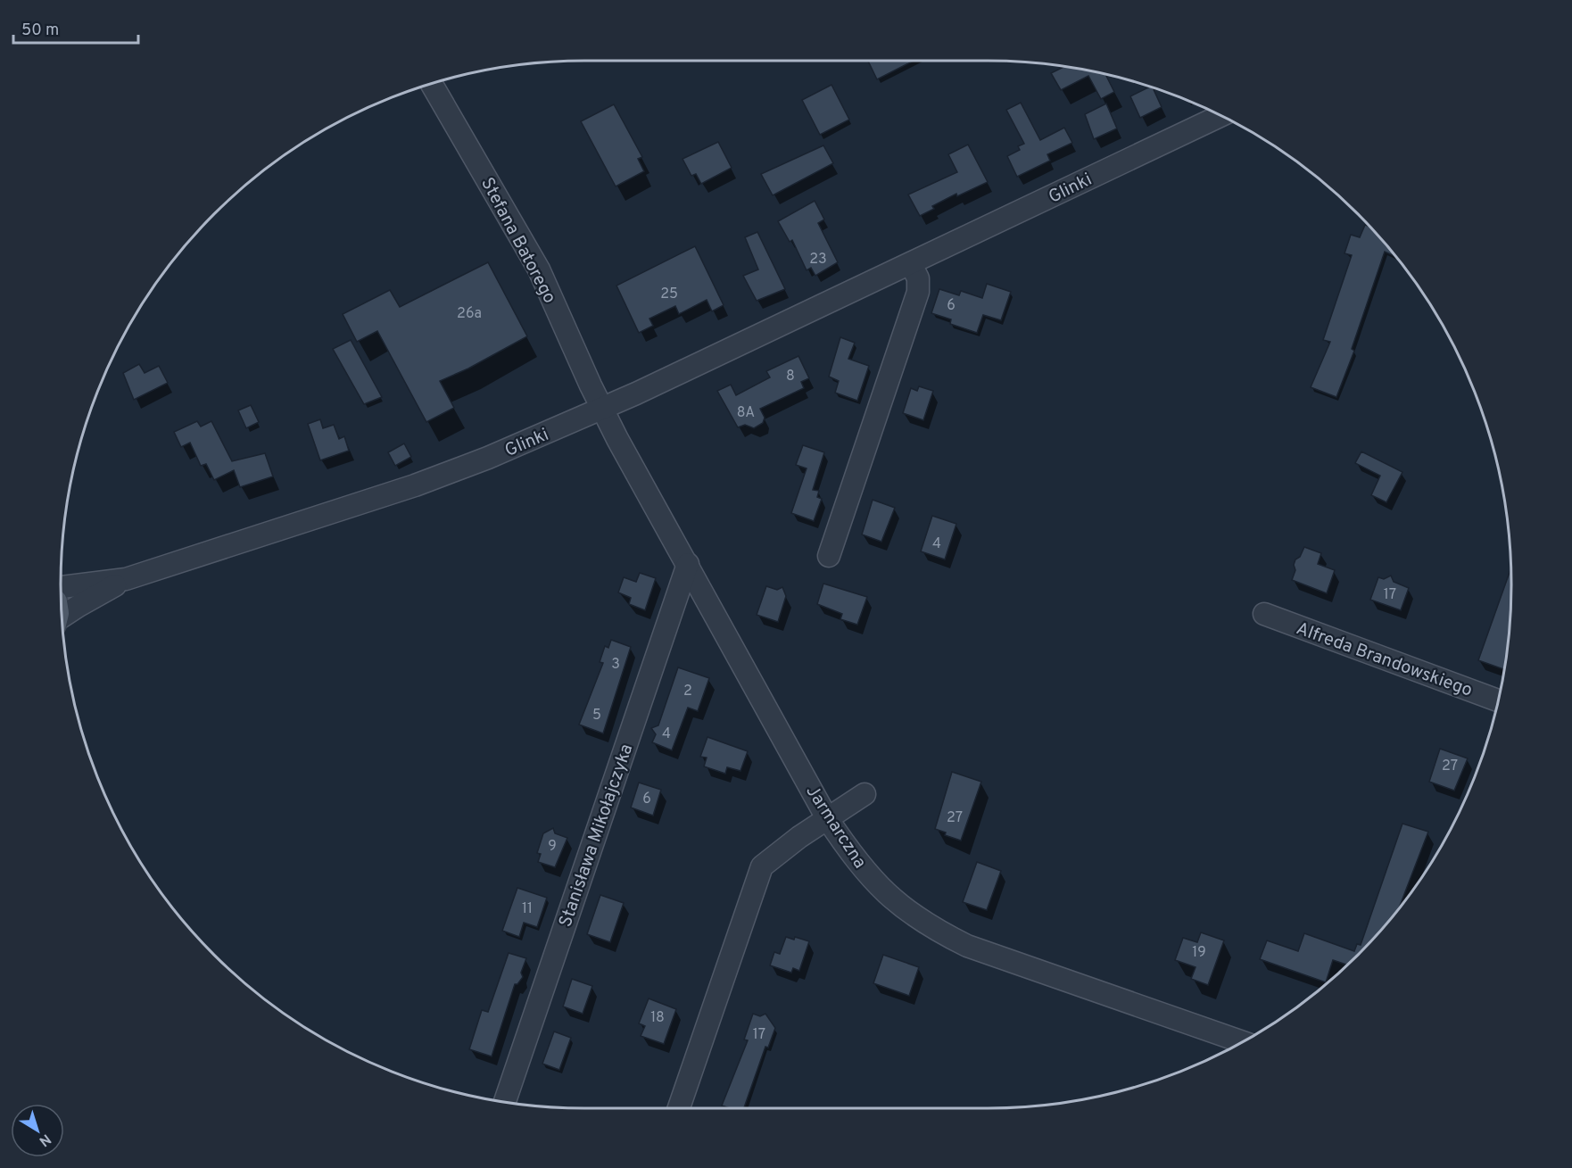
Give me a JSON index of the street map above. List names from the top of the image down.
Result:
{
  "streets": {
    "street": [
      "Glinki",
      "Stefana Batorego",
      "Alfreda Brandowskiego",
      "Jarmarczna",
      "Stanisława Mikołajczyka"
    ]
  },
  "crossings": [
    ["Glinki", "Stefana Batorego"],
    ["Glinki", "Jarmarczna"],
    ["Stefana Batorego", "Jarmarczna"],
    ["Jarmarczna", "Stanisława Mikołajczyka"]
  ],
  "house_numbers": [
    "23",
    "25",
    "6",
    "26a",
    "8",
    "8A",
    "4",
    "17",
    "3",
    "2",
    "5",
    "4",
    "27",
    "6",
    "27",
    "9",
    "11",
    "19",
    "18",
    "17"
  ],
  "scale_bar": "50 m",
  "north": "bottom right"
}
